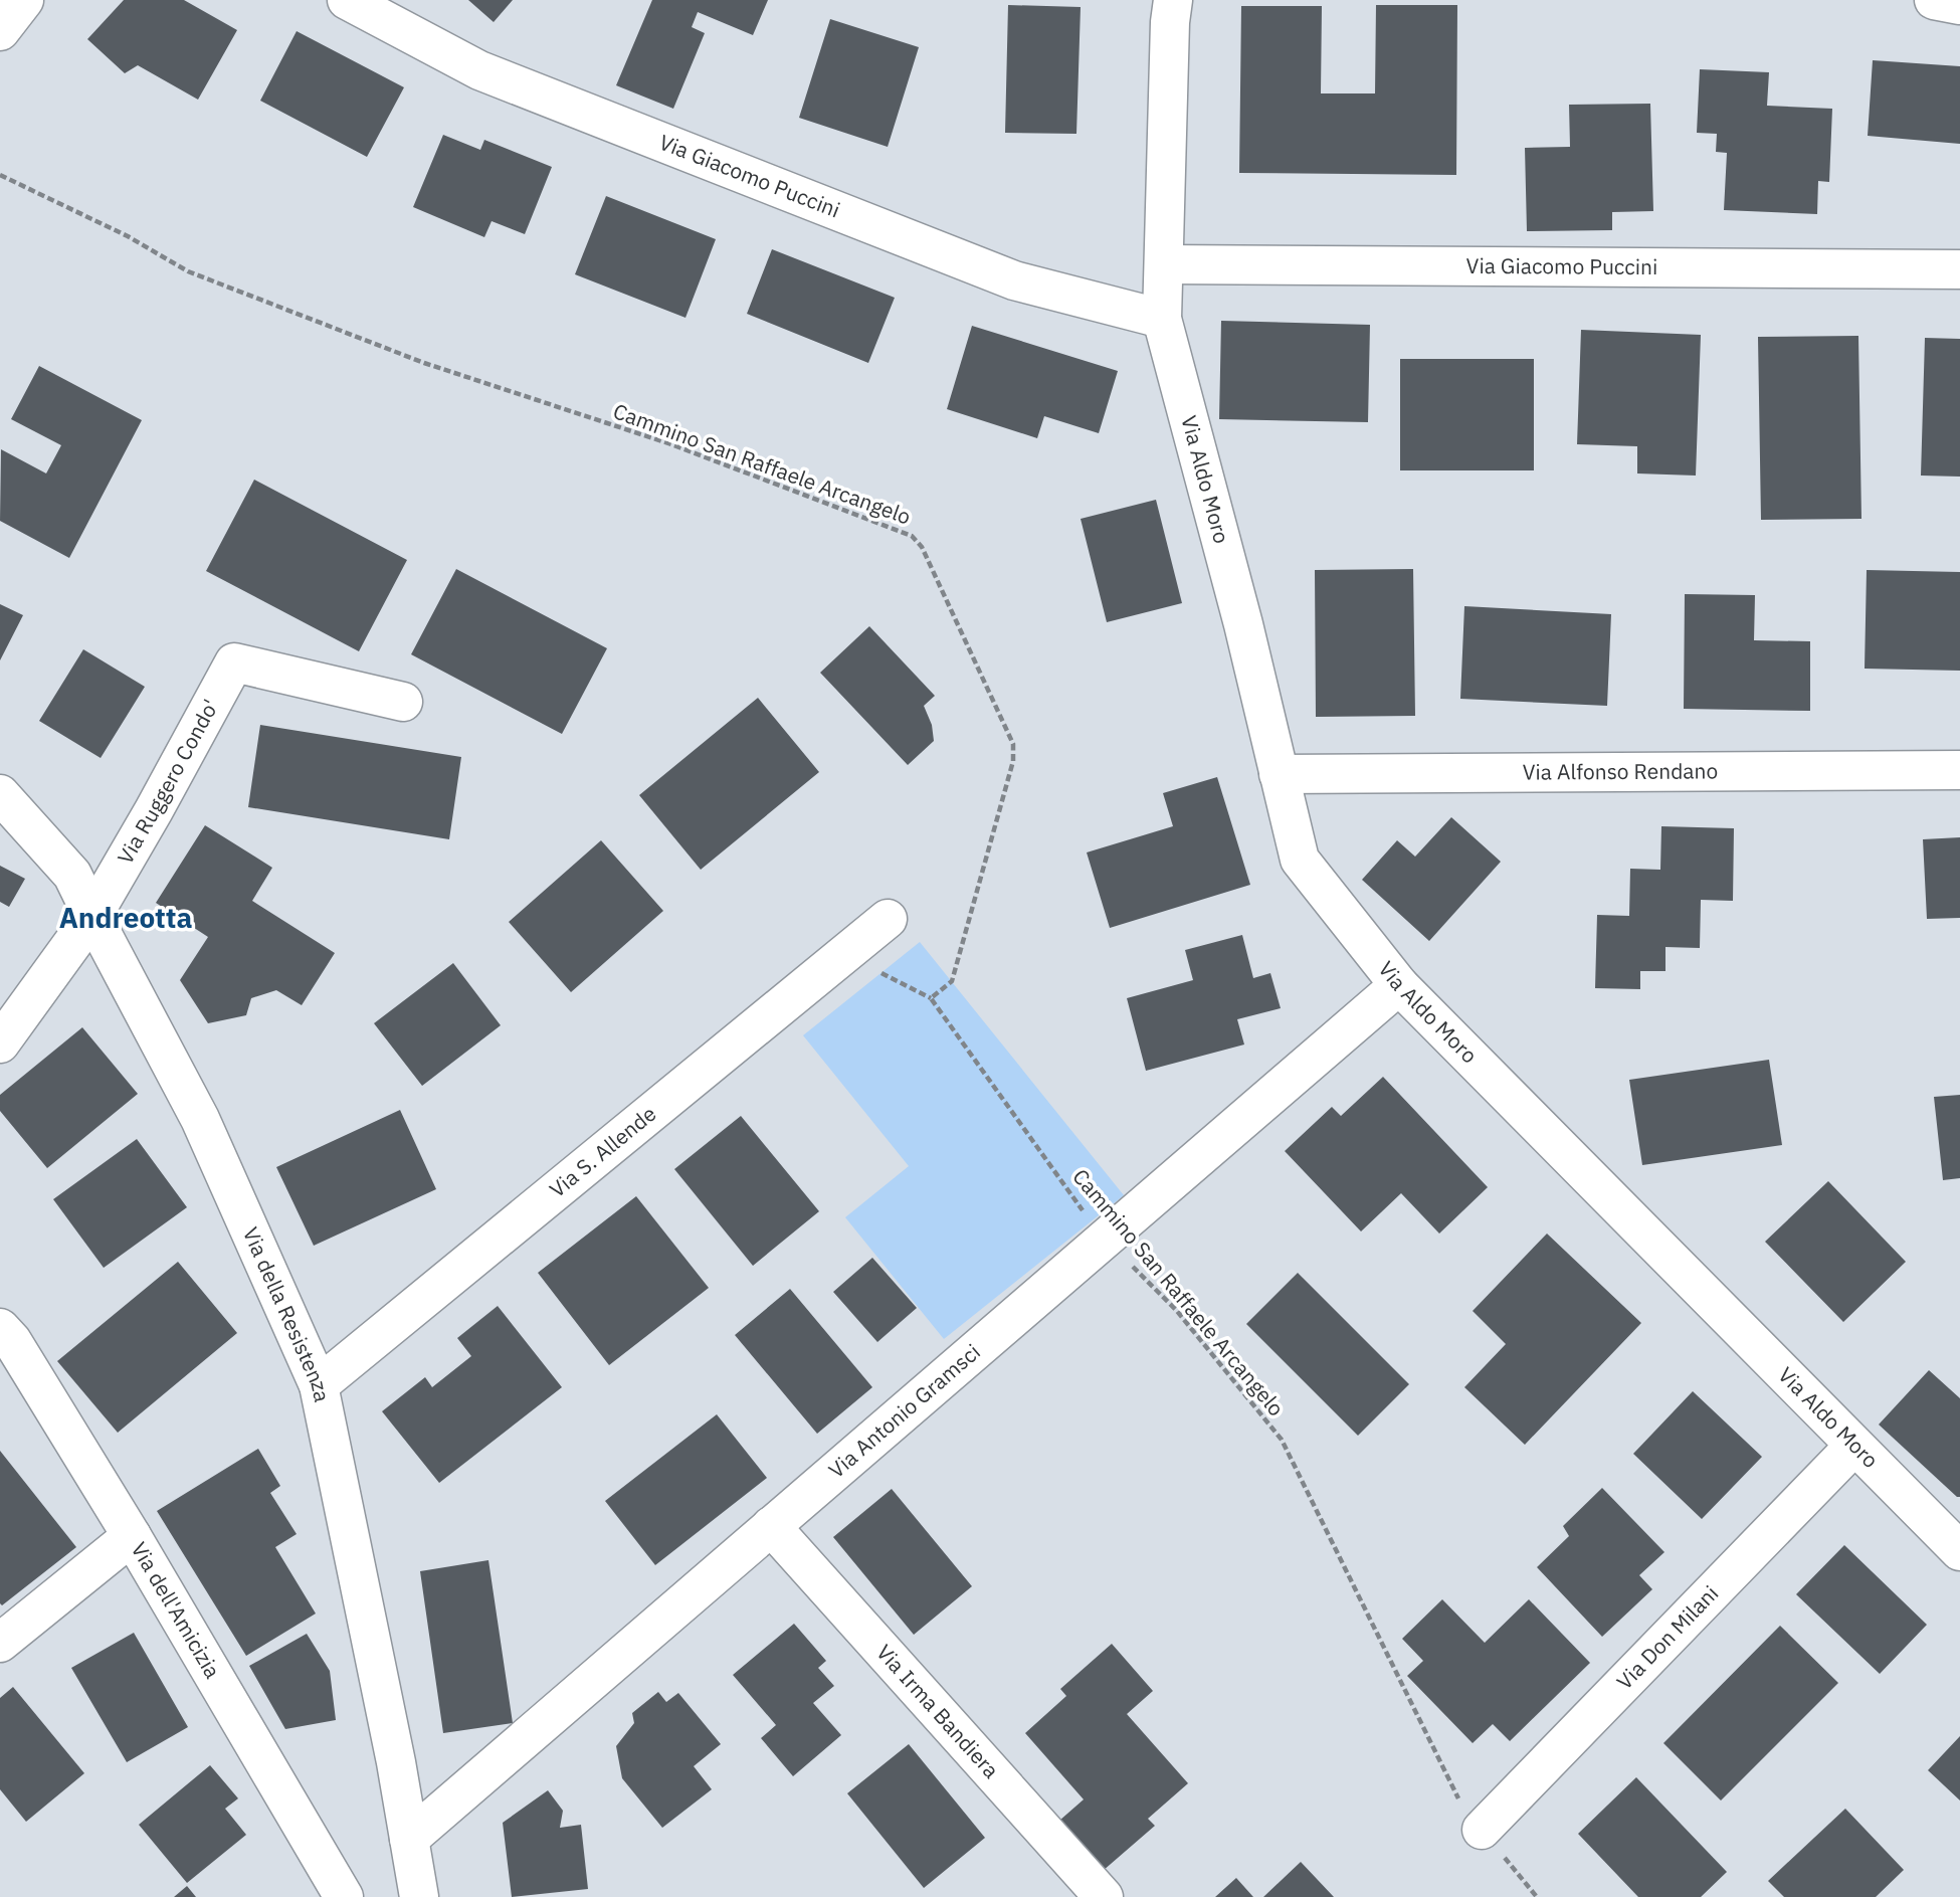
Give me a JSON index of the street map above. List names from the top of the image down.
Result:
{
  "streets": {
    "street": [
      "Via Giacomo Puccini",
      "Via Aldo Moro",
      "Via Alfonso Rendano",
      "Via Ruggero Condo'",
      "Via S. Allende",
      "Via della Resistenza",
      "Via Antonio Gramsci",
      "Via dell'Amicizia",
      "Via Don Milani",
      "Via Irma Bandiera"
    ],
    "path": ["Cammino San Raffaele Arcangelo"]
  },
  "crossings": [
    ["Via Giacomo Puccini", "Via Aldo Moro"],
    ["Cammino San Raffaele Arcangelo", "Via Antonio Gramsci"],
    ["Via Aldo Moro", "Via Alfonso Rendano"],
    ["Via Aldo Moro", "Via Antonio Gramsci"],
    ["Via Aldo Moro", "Via Don Milani"],
    ["Via Ruggero Condo'", "Via della Resistenza"],
    ["Via S. Allende", "Via della Resistenza"],
    ["Via della Resistenza", "Via Antonio Gramsci"],
    ["Via Antonio Gramsci", "Via Irma Bandiera"]
  ],
  "districts": ["Andreotta"]
}
